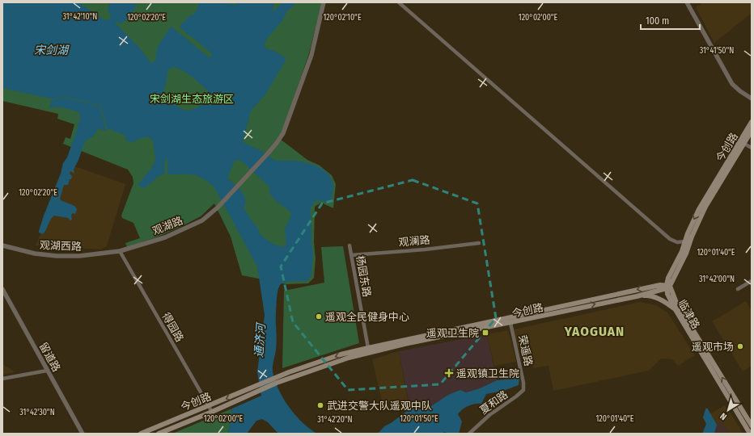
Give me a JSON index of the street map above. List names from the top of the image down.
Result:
{
  "streets": {
    "main road": ["今创路", "临津路"],
    "street": [
      "观湖路",
      "观澜路",
      "观湖西路",
      "杨园东路",
      "得园路",
      "荣遥路",
      "留道路",
      "夏和路"
    ]
  },
  "crossings": [
    ["今创路", "杨园东路"],
    ["今创路", "临津路"],
    ["今创路", "得园路"],
    ["今创路", "荣遥路"],
    ["观湖路", "观湖西路"],
    ["观湖路", "得园路"],
    ["观澜路", "杨园东路"],
    ["观湖西路", "得园路"],
    ["荣遥路", "夏和路"]
  ],
  "districts": ["YAOGUAN"],
  "water": ["宋剑湖", "通济河"],
  "parks": ["宋剑湖生态旅游区"],
  "places": {
    "other": ["遥观全民健身中心", "遥观市场", "武进交警大队遥观中队"],
    "transit": ["遥观卫生院"],
    "health": ["遥观镇卫生院"]
  },
  "scale_bar": "100 m",
  "north": "bottom left",
  "coordinates": [
    "31°42'10\"N",
    "120°02'20\"E",
    "120°02'10\"E",
    "120°02'00\"E",
    "31°41'50\"N",
    "120°01'40\"E",
    "31°42'00\"N",
    "31°42'30\"N",
    "120°01'50\"E",
    "31°42'20\"N"
  ]
}
